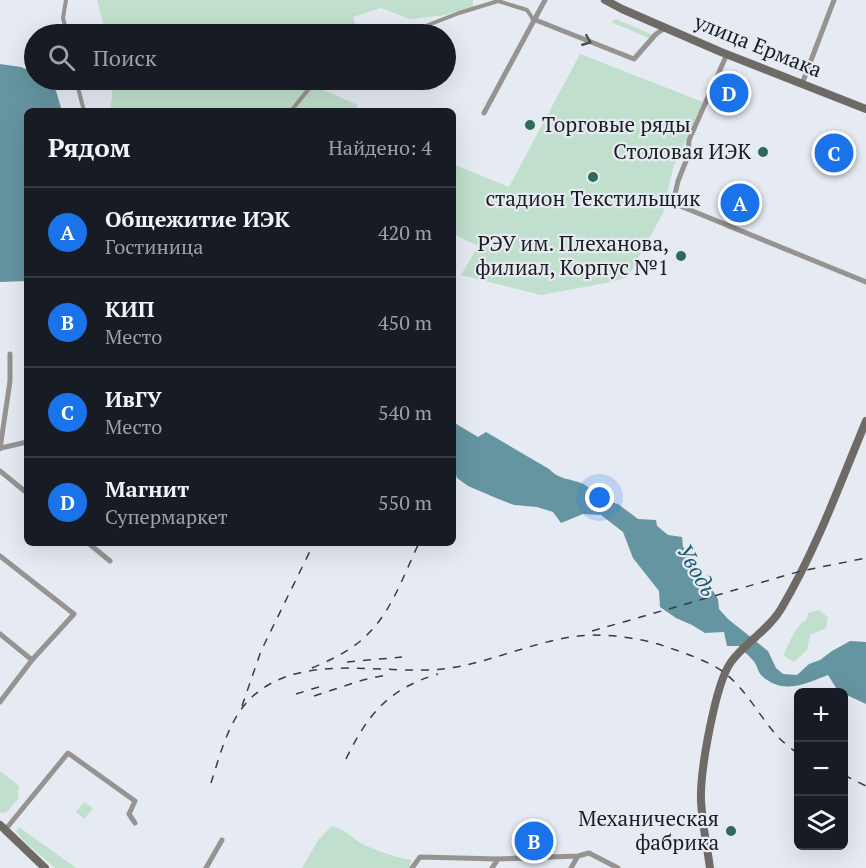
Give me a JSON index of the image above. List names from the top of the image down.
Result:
{
  "streets": {
    "main road": ["улица Ермака"]
  },
  "water": ["Уводь"],
  "places": [
    "Торговые ряды",
    "Столовая ИЭК",
    "стадион Текстильщик",
    "РЭУ им. Плеханова, филиал, Корпус №1",
    "Механическая фабрика"
  ],
  "page": {
    "search": "Поиск",
    "pins": [
      "D",
      "C",
      "A",
      "B"
    ],
    "heading": ["Рядом", "Найдено: 4"],
    "list": [
      {
        "mark": "A",
        "name": "Общежитие ИЭК",
        "note": "Гостиница",
        "value": "420 m"
      },
      {
        "mark": "B",
        "name": "КИП",
        "note": "Место",
        "value": "450 m"
      },
      {
        "mark": "C",
        "name": "ИвГУ",
        "note": "Место",
        "value": "540 m"
      },
      {
        "mark": "D",
        "name": "Магнит",
        "note": "Супермаркет",
        "value": "550 m"
      }
    ],
    "map_buttons": ["+", "−"]
  }
}
